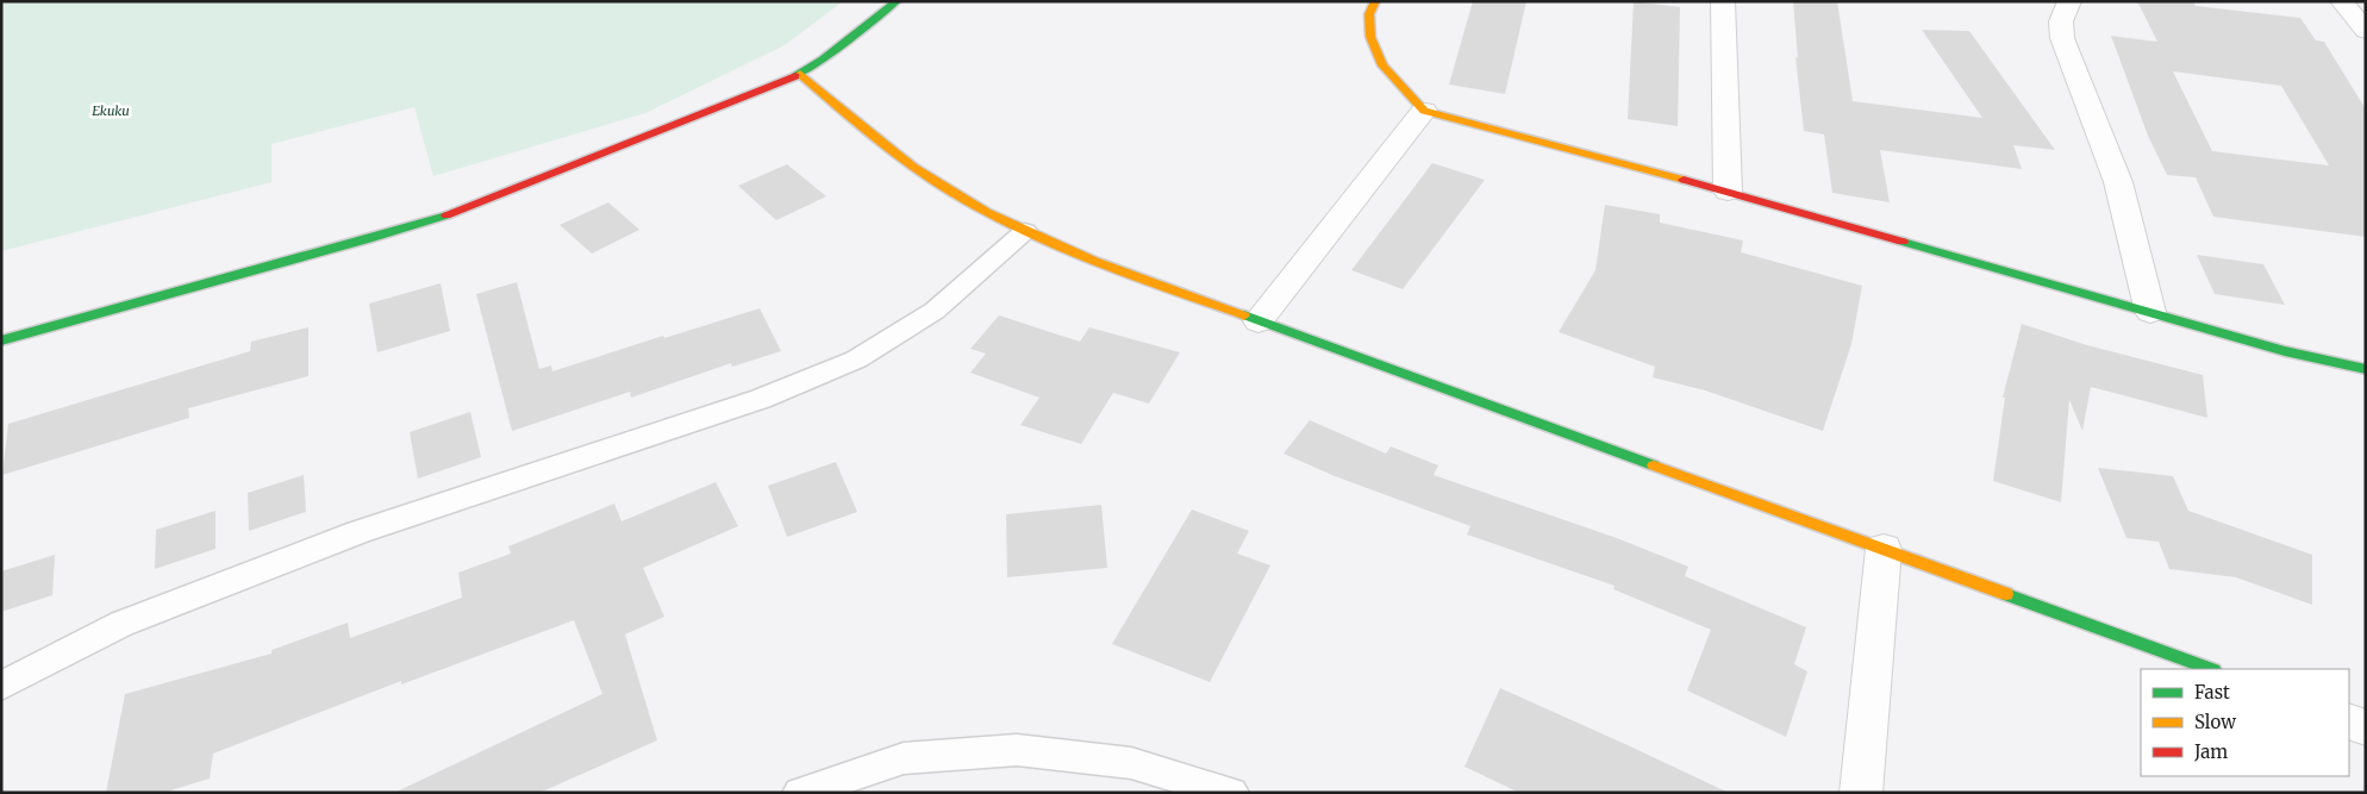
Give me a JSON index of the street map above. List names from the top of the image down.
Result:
{
  "parks": ["Ekuku"],
  "legend": ["Fast", "Slow", "Jam"]
}
